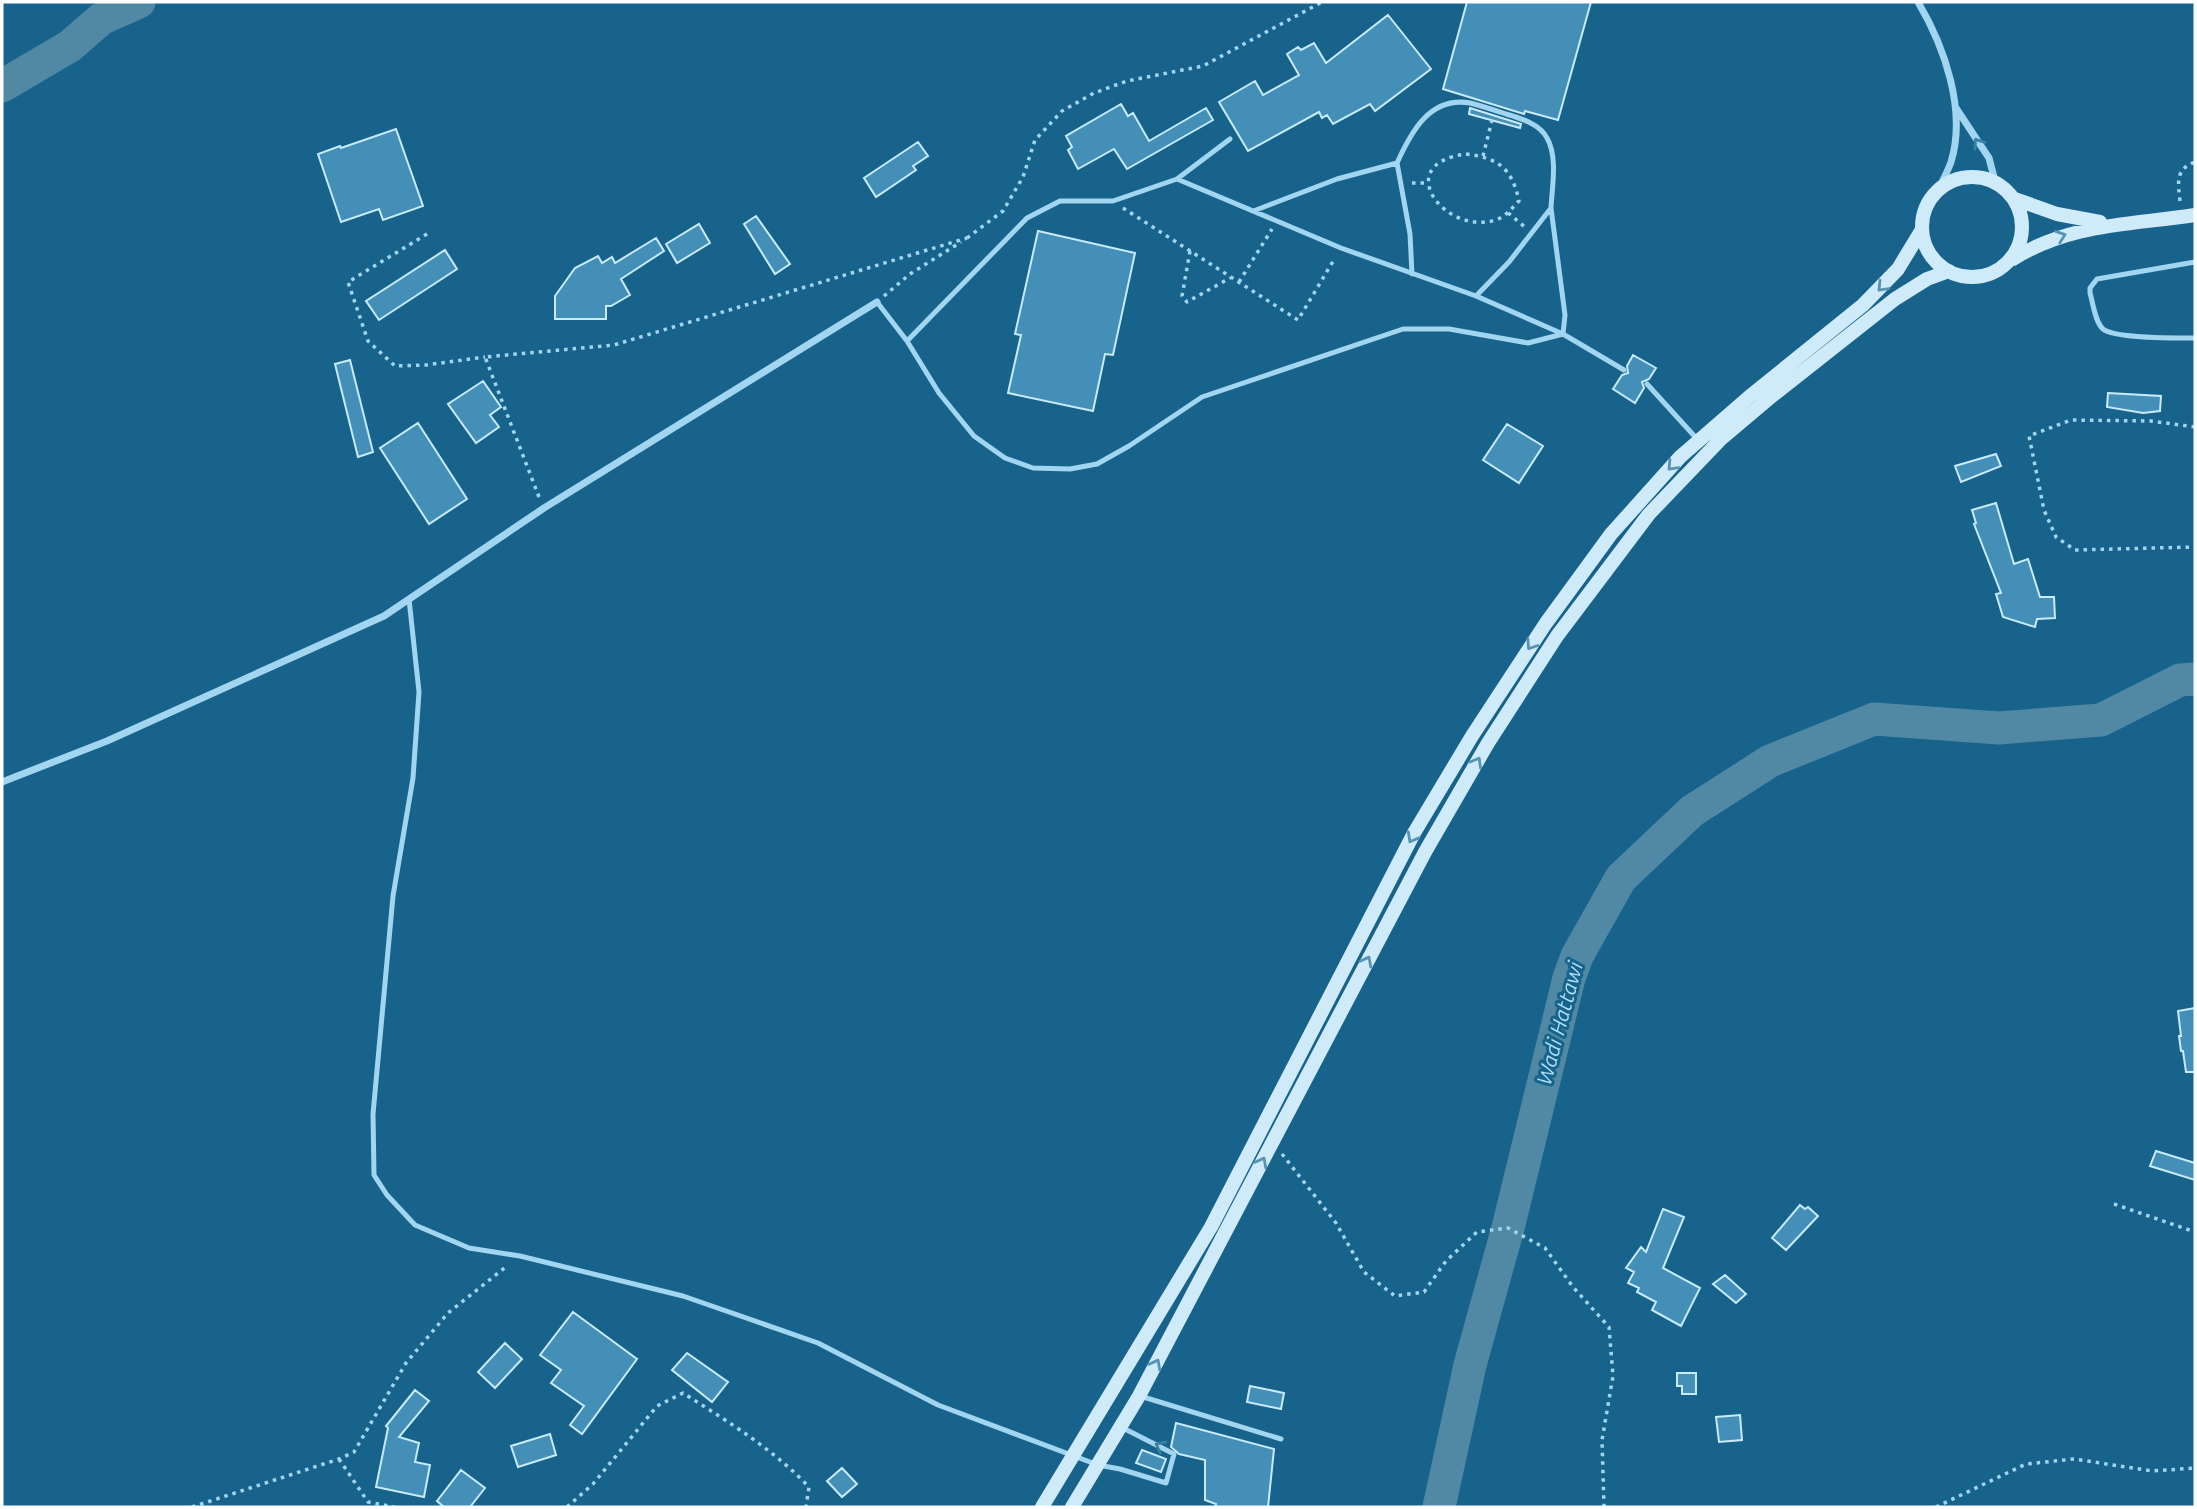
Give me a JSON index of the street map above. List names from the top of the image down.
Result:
{
  "water": ["Wadi Hattawi"]
}
